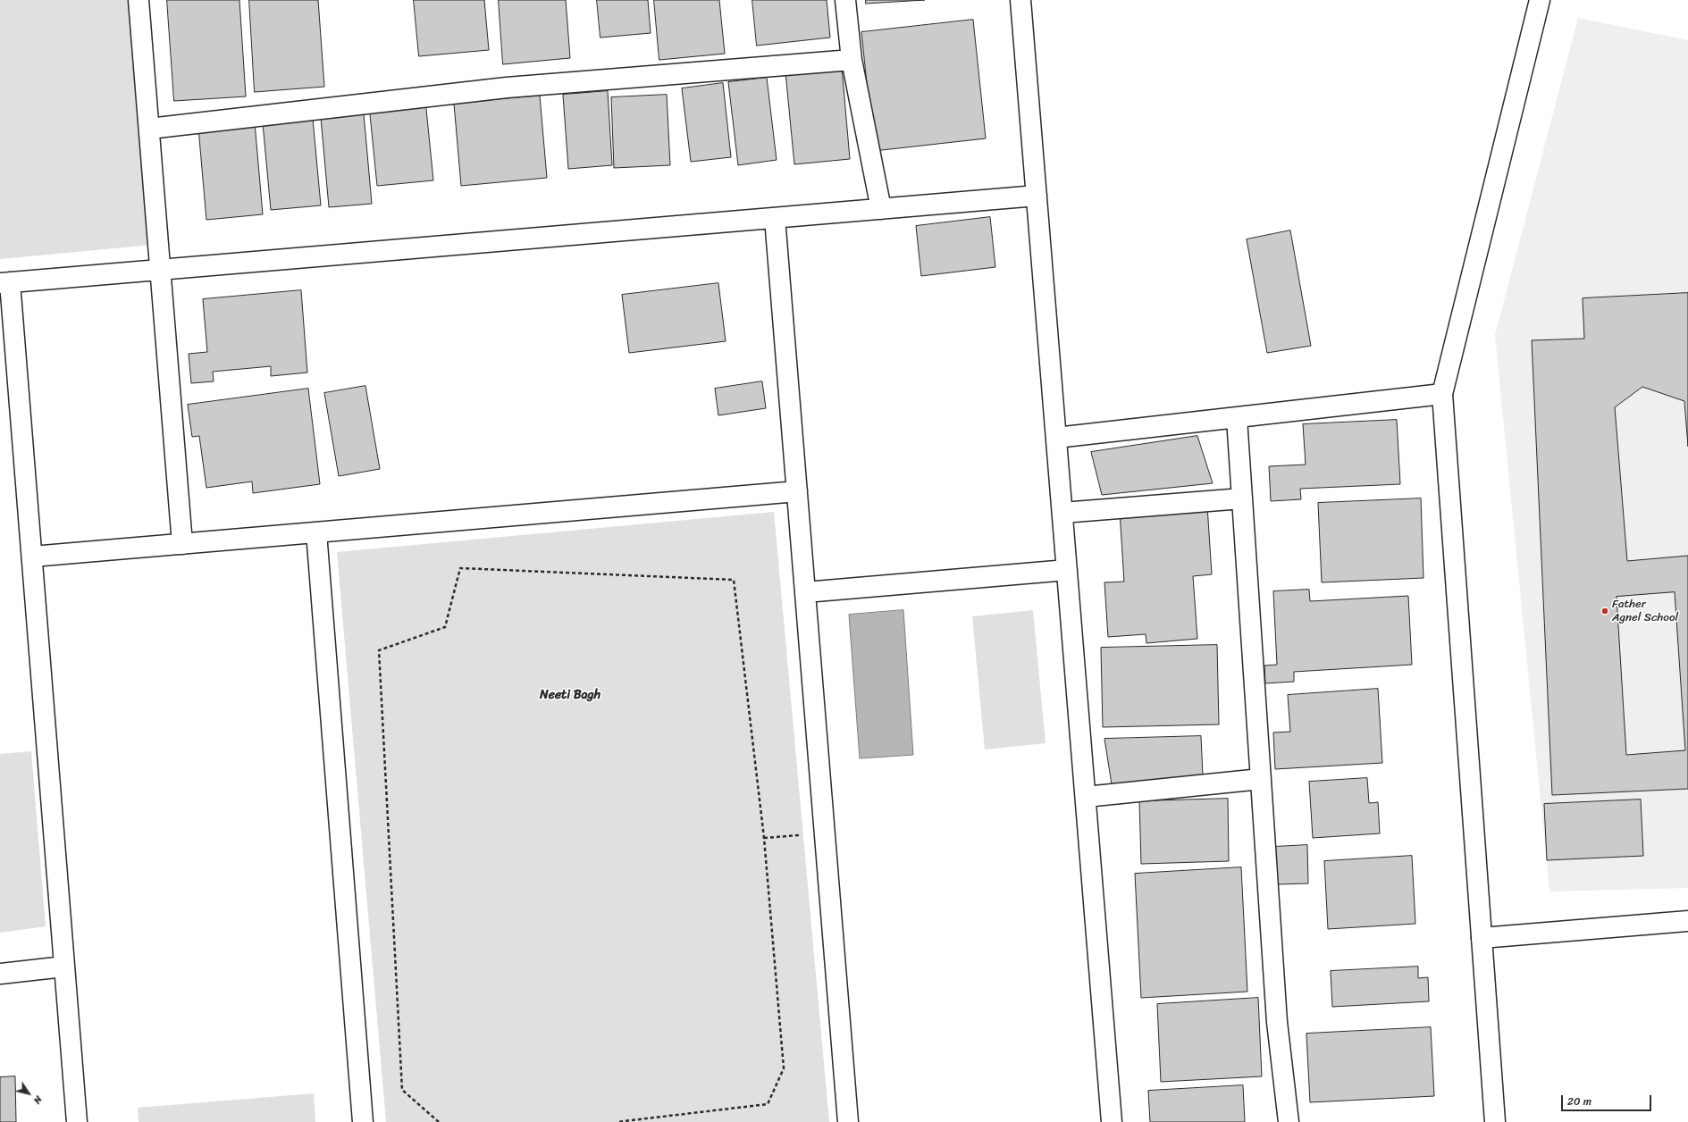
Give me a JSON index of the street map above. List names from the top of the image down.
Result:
{
  "districts": ["Neeti Bagh"],
  "places": ["Father Agnel School"],
  "scale_bar": "20 m",
  "north": "bottom right"
}
